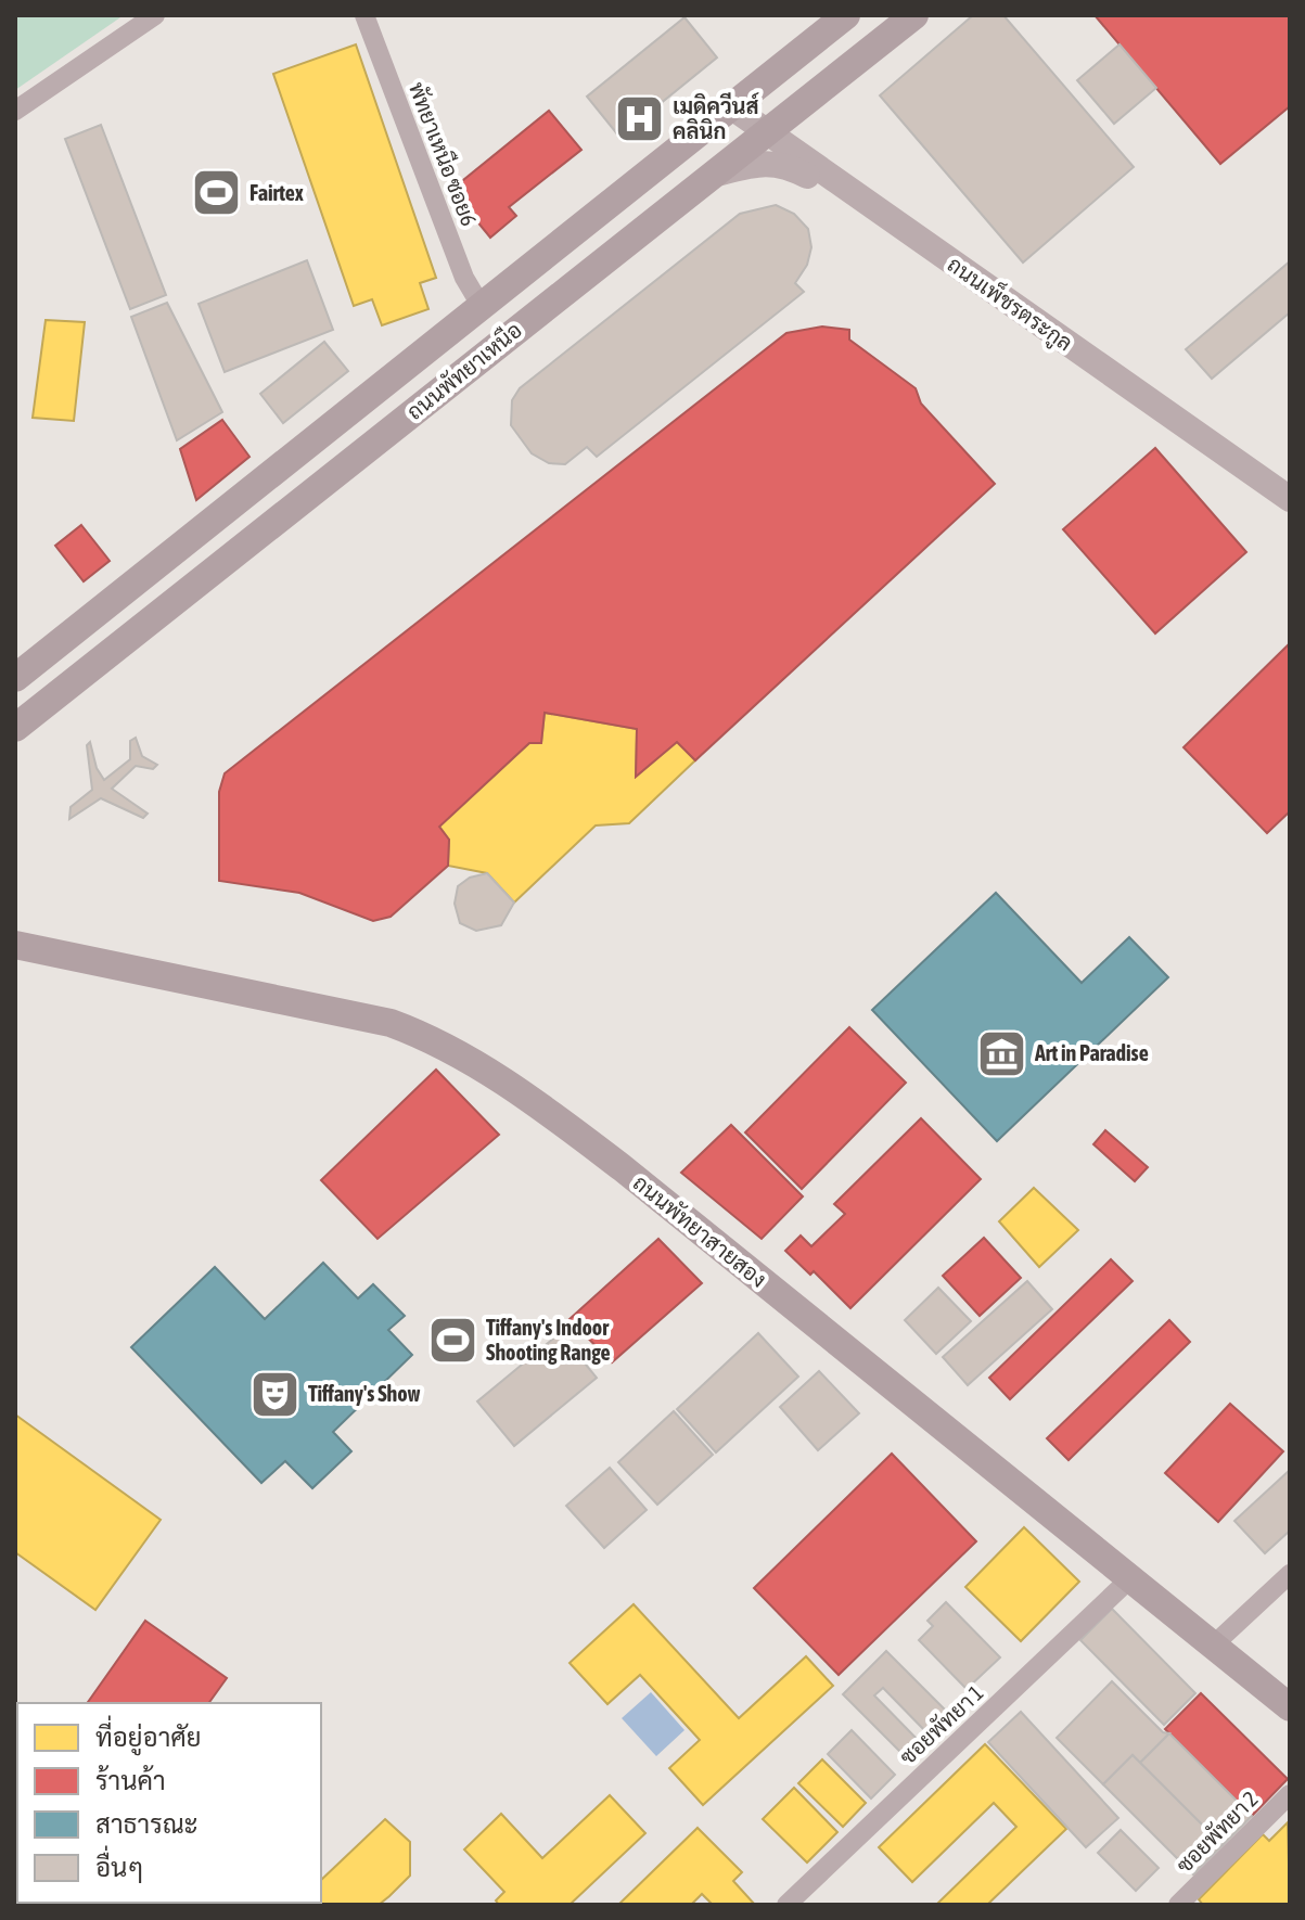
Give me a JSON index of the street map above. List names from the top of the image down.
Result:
{
  "streets": {
    "main road": ["ถนนพัทยาเหนือ", "ถนนพัทยาสายสอง"],
    "street": [
      "พัทยาเหนือ ซอย6",
      "ถนนเพ็ชรตระกูล",
      "ซอยพัทยา 1",
      "ซอยพัทยา 2"
    ]
  },
  "crossings": [
    ["พัทยาเหนือ ซอย6", "ถนนพัทยาเหนือ"],
    ["ถนนเพ็ชรตระกูล", "ถนนพัทยาเหนือ"],
    ["ถนนพัทยาสายสอง", "ซอยพัทยา 1"]
  ],
  "places": {
    "hospital": ["เมดิควีนส์ คลินิก"],
    "sports": ["Fairtex", "Tiffany's Indoor Shooting Range"],
    "museum": ["Art in Paradise"],
    "theatre": ["Tiffany's Show"]
  },
  "legend": [
    "ที่อยู่อาศัย",
    "ร้านค้า",
    "สาธารณะ",
    "อื่นๆ"
  ]
}
